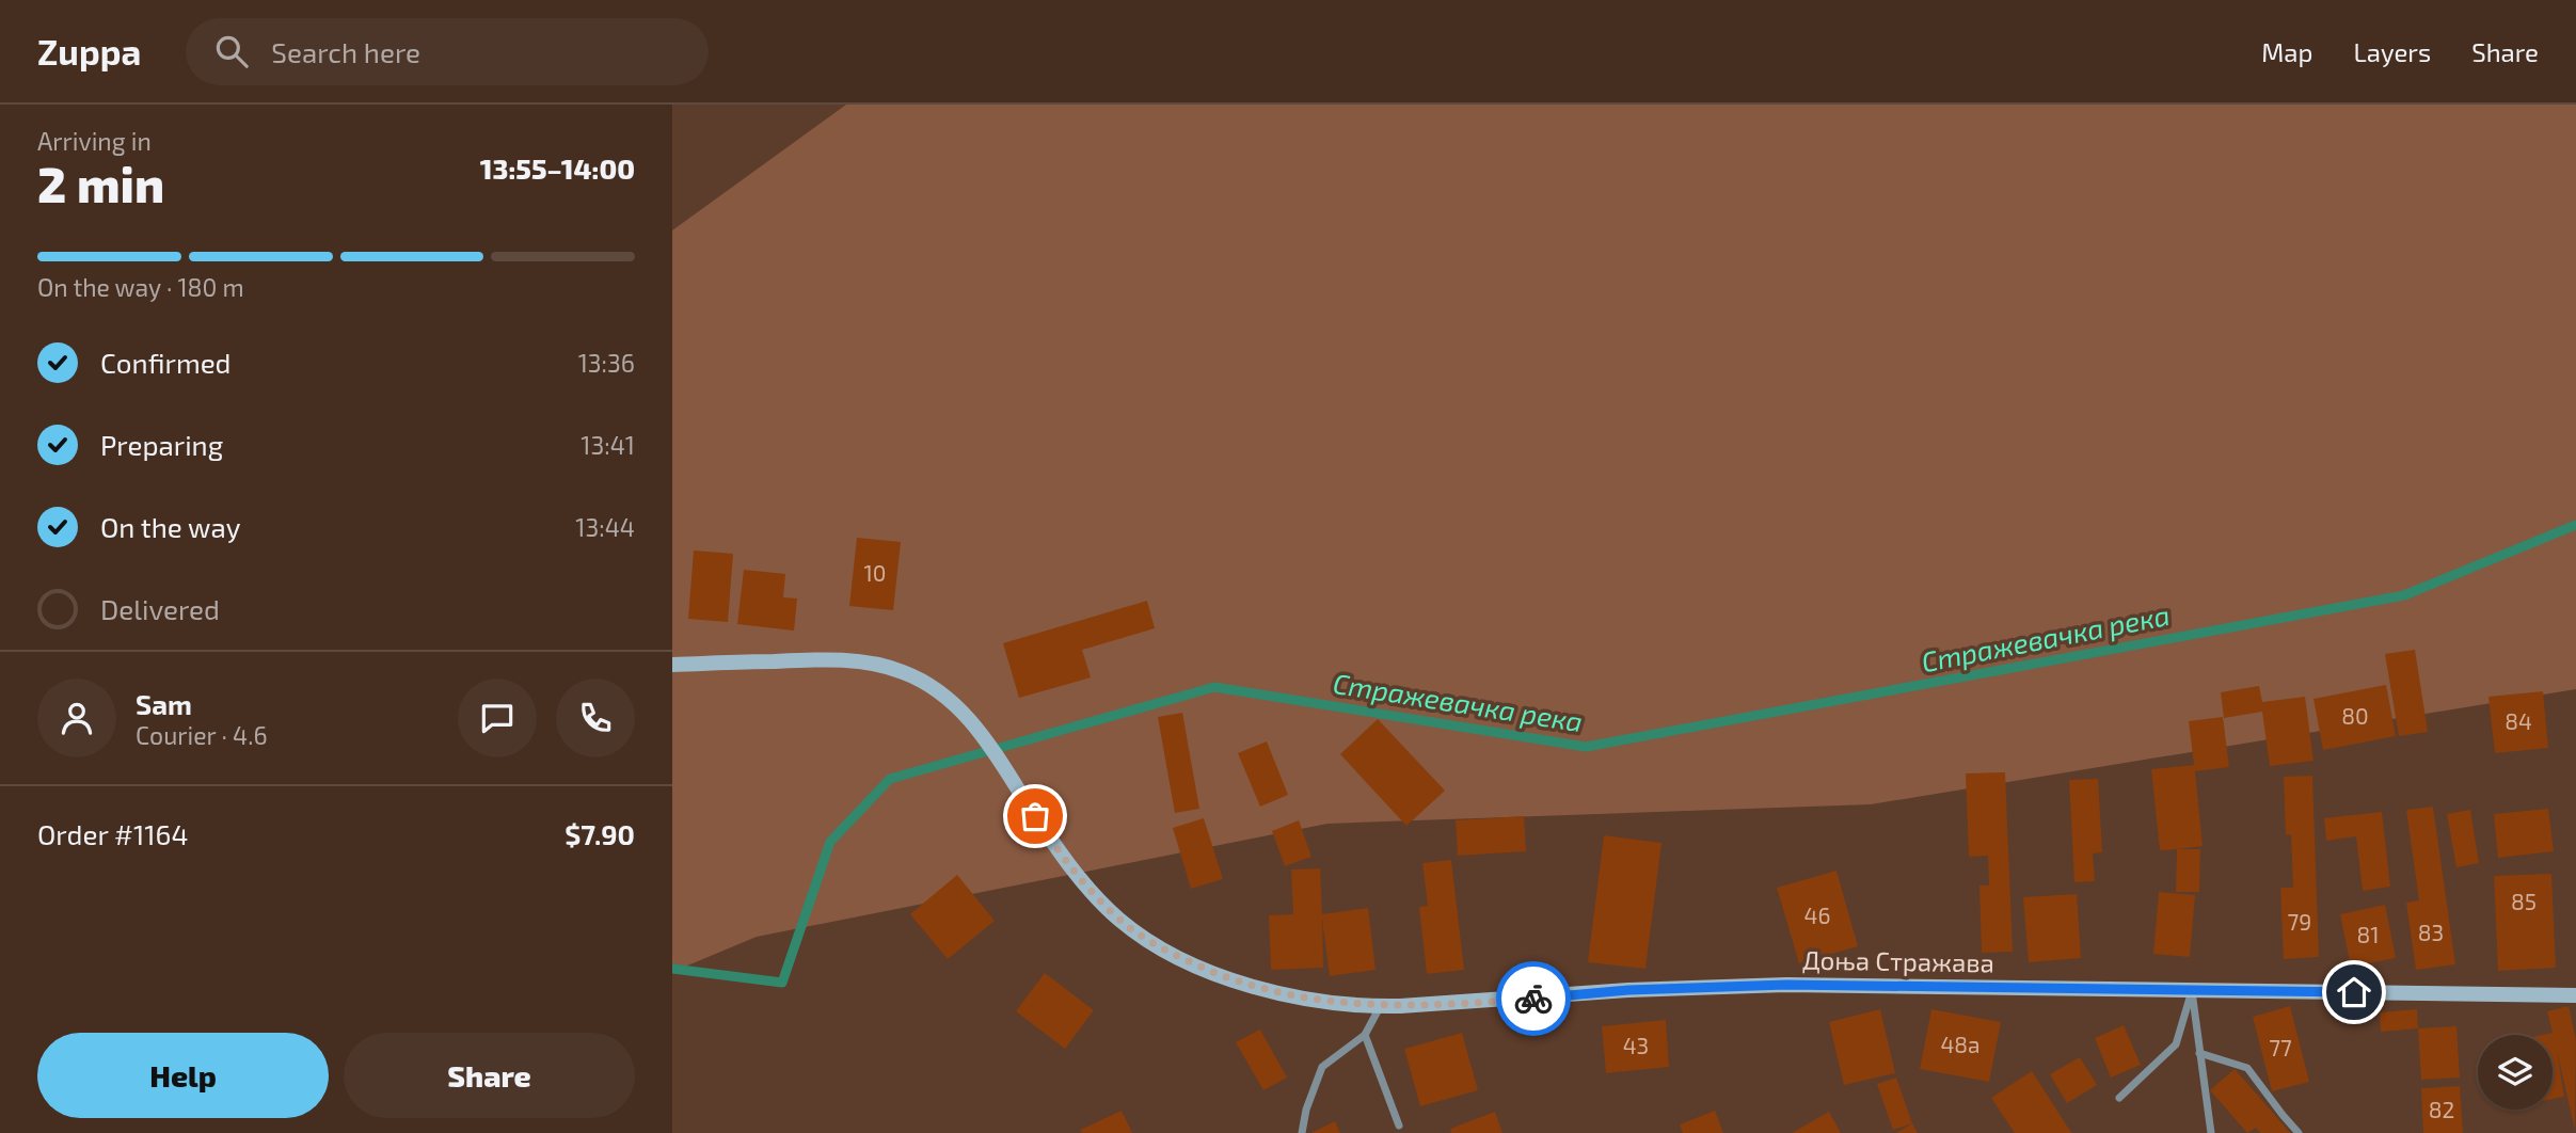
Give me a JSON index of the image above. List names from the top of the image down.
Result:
{
  "streets": {
    "main road": ["Доња Стражава"]
  },
  "water": ["Стражевачка река"],
  "house_numbers": [
    "10",
    "80",
    "84",
    "85",
    "46",
    "79",
    "83",
    "81",
    "48a",
    "43",
    "77",
    "82"
  ],
  "page": {
    "header": "Zuppa",
    "search": "Search here",
    "nav": ["Map", "Layers", "Share"],
    "heading": ["2 min", "Arriving in", "13:55–14:00"],
    "panel": [
      "Sam",
      "Courier · 4.6",
      "Order #1164",
      "$7.90"
    ],
    "bar": "On the way · 180 m",
    "list": [
      ["Confirmed", "13:36"],
      ["Preparing", "13:41"],
      ["On the way", "13:44"],
      "Delivered"
    ],
    "buttons": ["Help", "Share"]
  }
}
